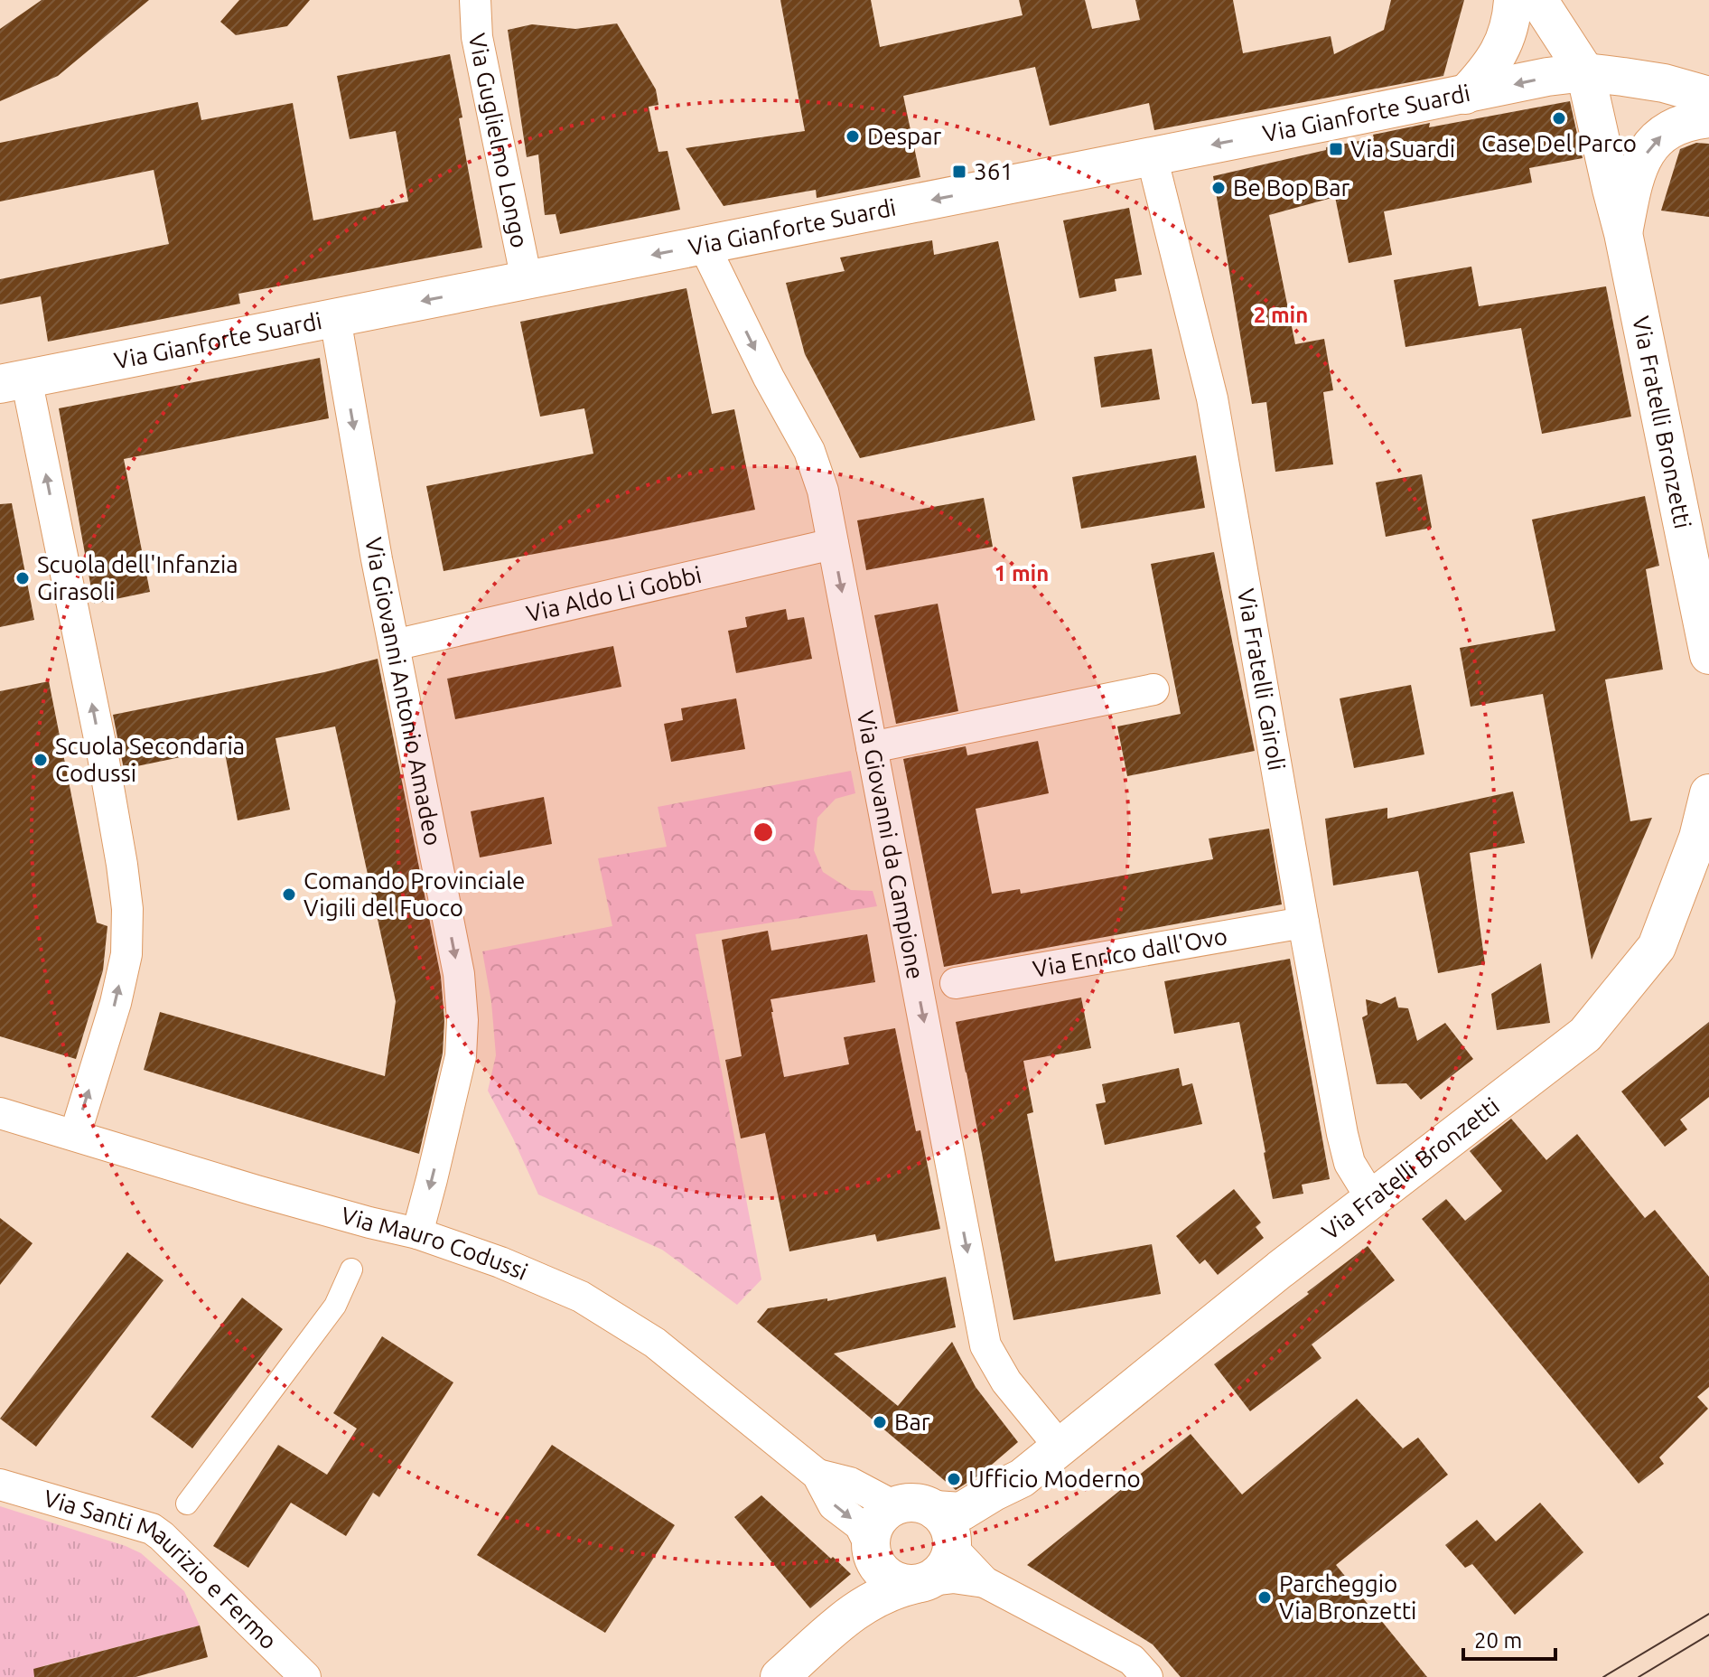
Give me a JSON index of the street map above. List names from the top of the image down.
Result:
{
  "streets": {
    "street": [
      "Via Gianforte Suardi",
      "Via Guglielmo Longo",
      "Via Fratelli Bronzetti",
      "Via Aldo Li Gobbi",
      "Via Fratelli Cairoli",
      "Via Giovanni Antonio Amadeo",
      "Via Giovanni da Campione",
      "Via Enrico dall'Ovo",
      "Via Mauro Codussi",
      "Via Santi Maurizio e Fermo"
    ]
  },
  "crossings": [
    ["Via Gianforte Suardi", "Via Guglielmo Longo"],
    ["Via Gianforte Suardi", "Via Fratelli Bronzetti"],
    ["Via Gianforte Suardi", "Via Fratelli Cairoli"],
    ["Via Gianforte Suardi", "Via Giovanni Antonio Amadeo"],
    ["Via Gianforte Suardi", "Via Giovanni da Campione"],
    ["Via Fratelli Bronzetti", "Via Fratelli Cairoli"],
    ["Via Fratelli Bronzetti", "Via Giovanni da Campione"],
    ["Via Fratelli Bronzetti", "Via Mauro Codussi"],
    ["Via Aldo Li Gobbi", "Via Giovanni Antonio Amadeo"],
    ["Via Aldo Li Gobbi", "Via Giovanni da Campione"],
    ["Via Fratelli Cairoli", "Via Enrico dall'Ovo"],
    ["Via Giovanni Antonio Amadeo", "Via Mauro Codussi"]
  ],
  "one_way": ["Via Gianforte Suardi", "Via Giovanni Antonio Amadeo", "Via Giovanni da Campione"],
  "places": {
    "other": [
      "Case Del Parco",
      "Despar",
      "Be Bop Bar",
      "Scuola dell'Infanzia Girasoli",
      "Scuola Secondaria Codussi",
      "Comando Provinciale Vigili del Fuoco",
      "Bar",
      "Ufficio Moderno",
      "Parcheggio Via Bronzetti"
    ],
    "transit": ["Via Suardi", "361"]
  },
  "scale_bar": "20 m",
  "rings": ["2 min", "1 min"]
}
